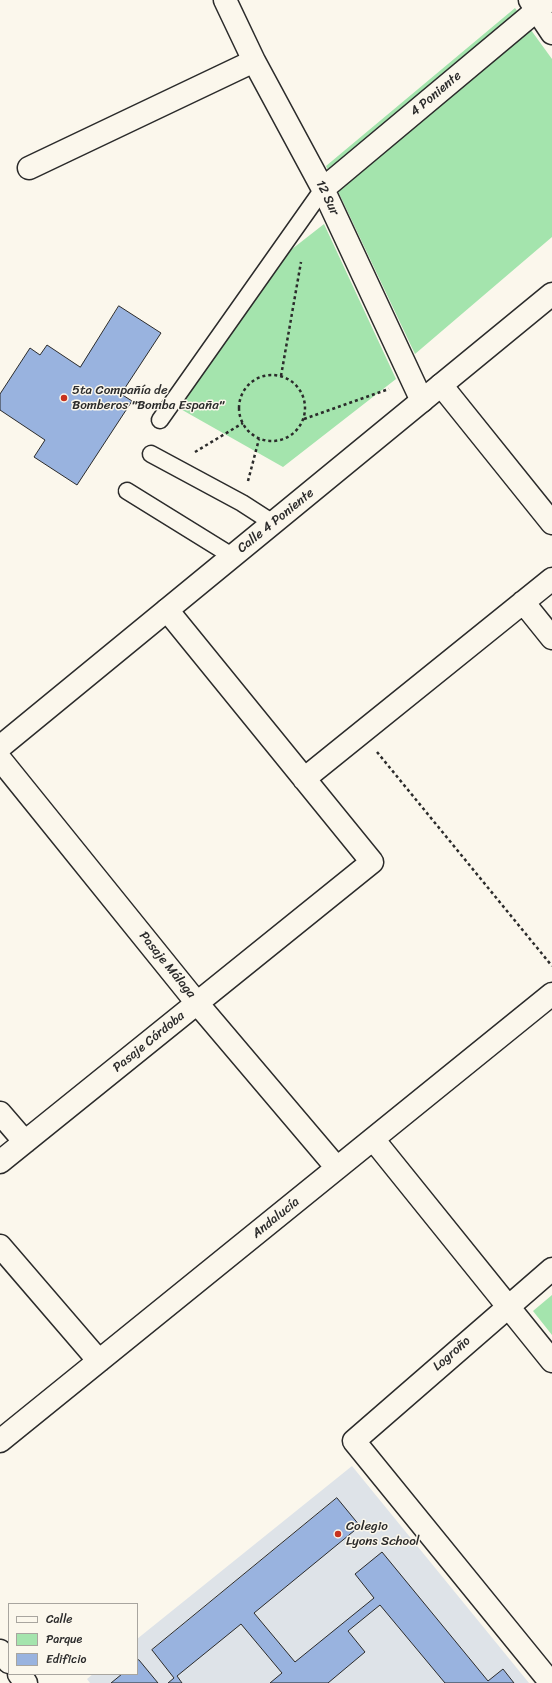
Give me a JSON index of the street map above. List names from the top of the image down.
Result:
{
  "streets": {
    "street": [
      "4 Poniente",
      "12 Sur",
      "Calle 4 Poniente",
      "Pasaje Málaga",
      "Pasaje Córdoba",
      "Andalucía",
      "Logroño"
    ]
  },
  "crossings": [
    ["4 Poniente", "12 Sur"],
    ["12 Sur", "Calle 4 Poniente"],
    ["Pasaje Málaga", "Pasaje Córdoba"],
    ["Pasaje Málaga", "Andalucía"]
  ],
  "places": ["5ta Compañía de Bomberos \"Bomba España\"", "Colegio Lyons School"],
  "legend": ["Calle", "Parque", "Edificio"]
}
